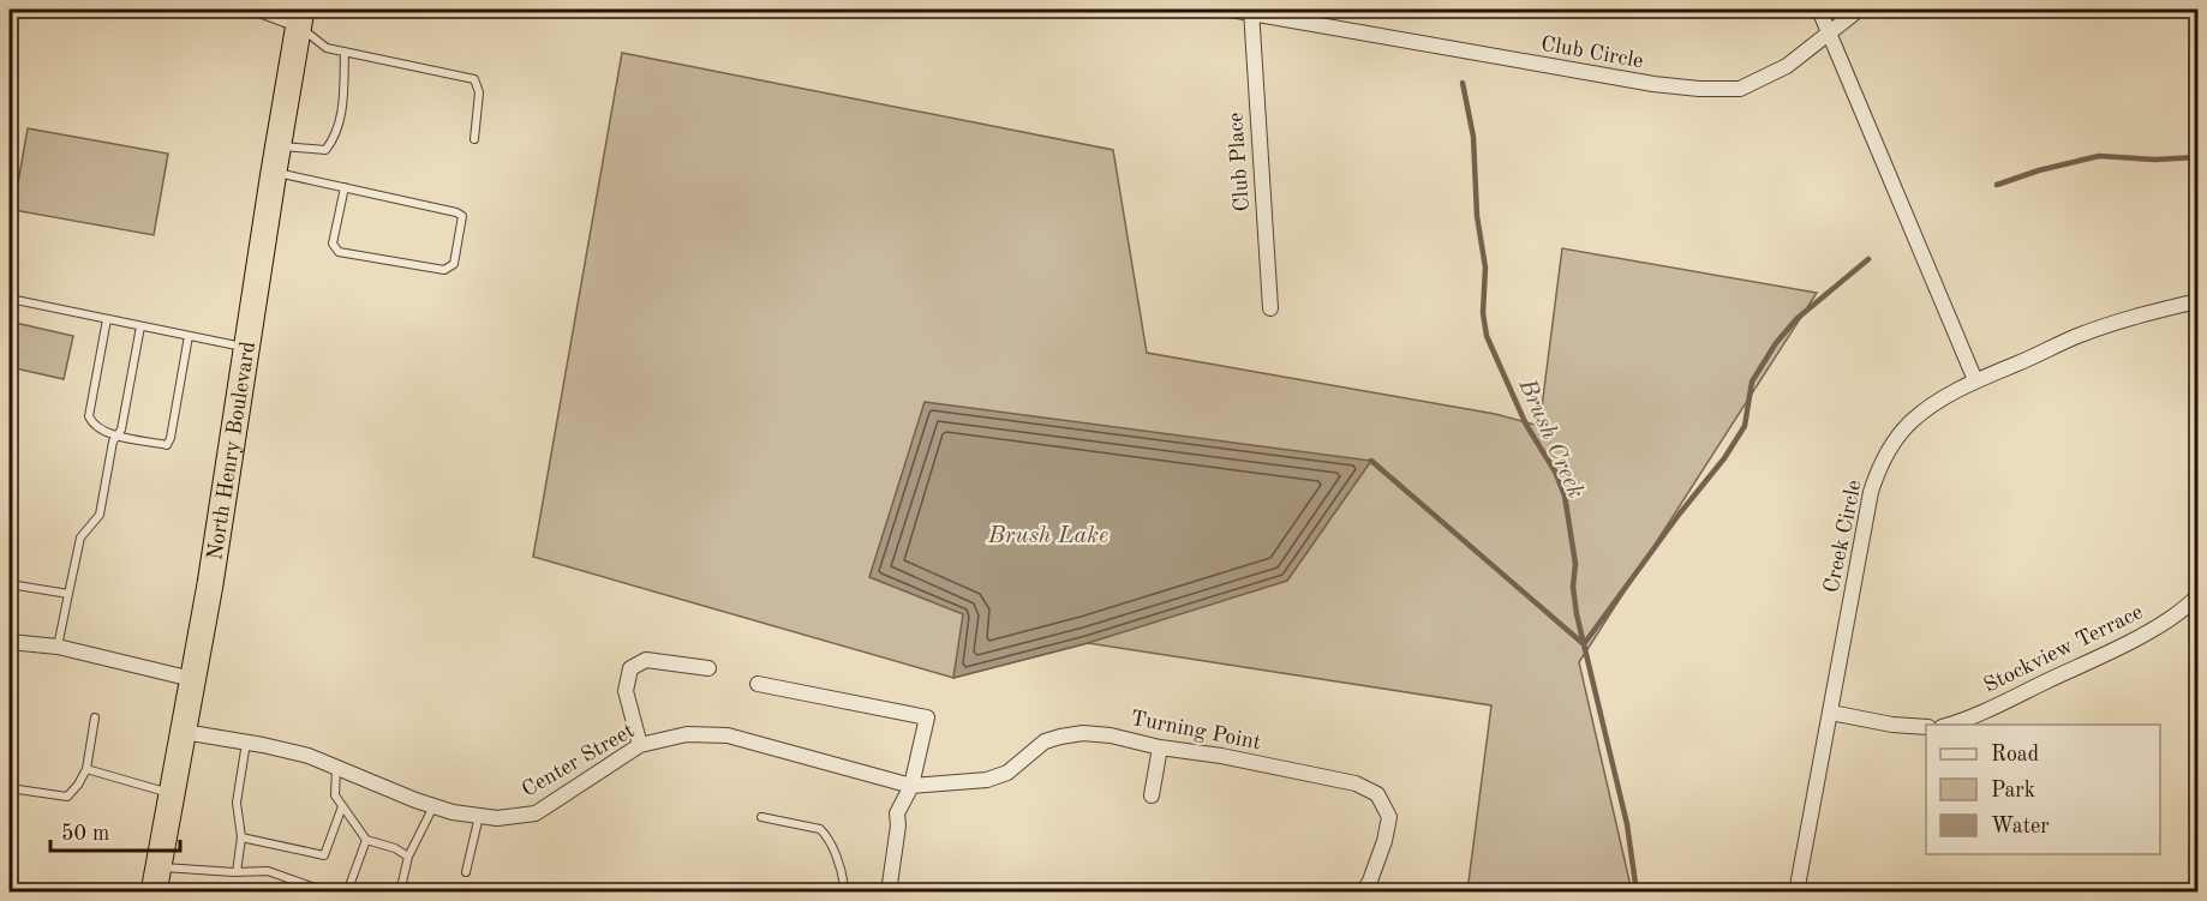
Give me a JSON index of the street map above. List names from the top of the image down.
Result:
{
  "streets": {
    "highway": ["North Henry Boulevard"],
    "street": [
      "Club Circle",
      "Club Place",
      "Creek Circle",
      "Stockview Terrace",
      "Turning Point",
      "Center Street"
    ]
  },
  "crossings": [
    ["Club Circle", "Club Place"],
    ["North Henry Boulevard", "Center Street"],
    ["Turning Point", "Center Street"]
  ],
  "water": ["Brush Creek", "Brush Lake"],
  "legend": ["Road", "Park", "Water"],
  "scale_bar": "50 m"
}
